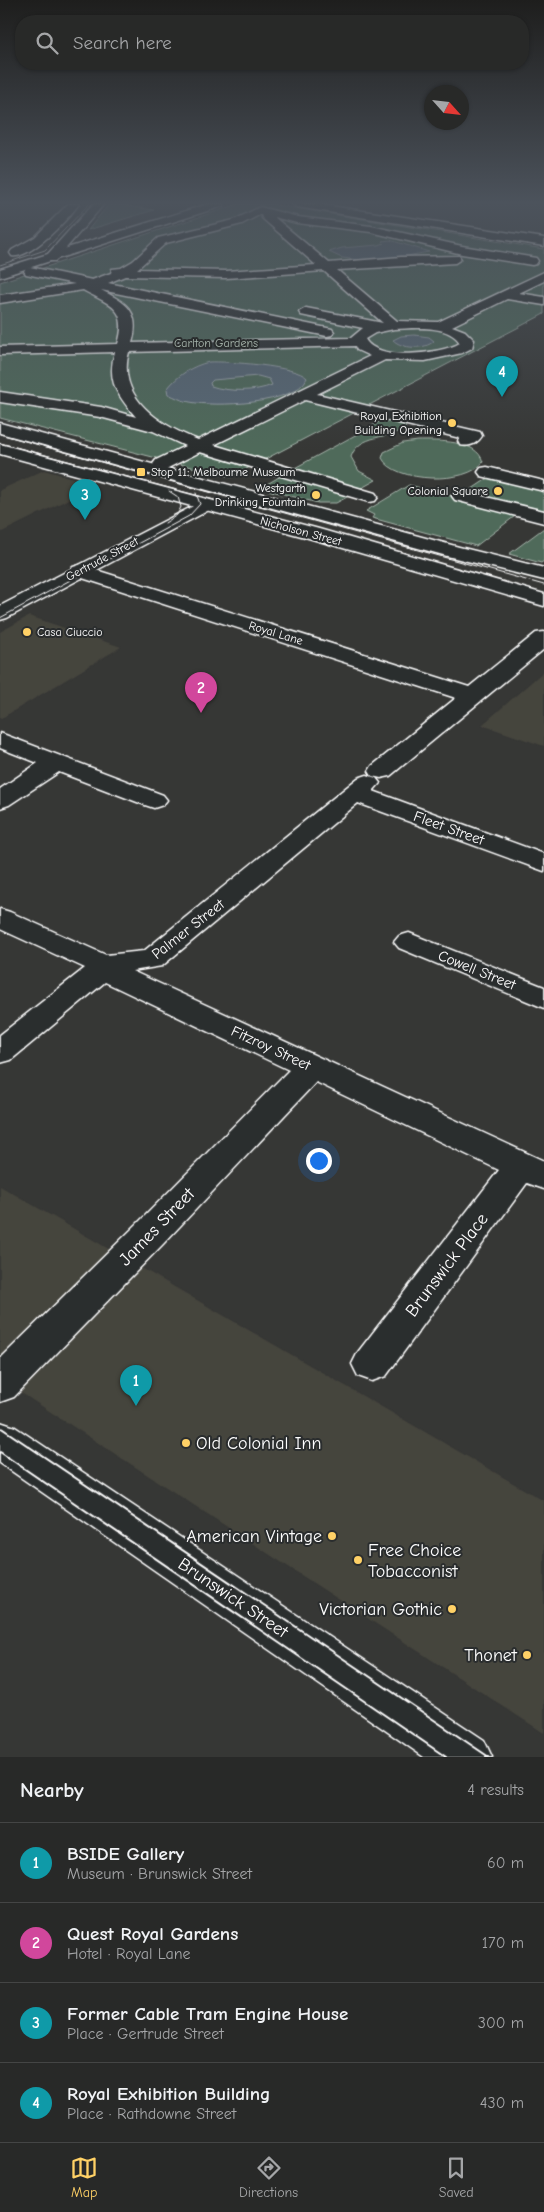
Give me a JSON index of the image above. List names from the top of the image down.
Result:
{
  "streets": {
    "street": [
      "Nicholson Street",
      "Gertrude Street",
      "Royal Lane",
      "Fleet Street",
      "Palmer Street",
      "Cowell Street",
      "Fitzroy Street",
      "James Street",
      "Brunswick Place",
      "Brunswick Street"
    ]
  },
  "crossings": [
    ["Nicholson Street", "Gertrude Street"],
    ["Gertrude Street", "Royal Lane"],
    ["Royal Lane", "Palmer Street"],
    ["Fleet Street", "Palmer Street"],
    ["Palmer Street", "Fitzroy Street"],
    ["Fitzroy Street", "James Street"],
    ["Fitzroy Street", "Brunswick Place"]
  ],
  "parks": ["Carlton Gardens"],
  "places": {
    "other": [
      "Royal Exhibition Building Opening",
      "Colonial Square",
      "Westgarth Drinking Fountain",
      "Casa Ciuccio",
      "Old Colonial Inn",
      "American Vintage",
      "Free Choice Tobacconist",
      "Victorian Gothic",
      "Thonet"
    ],
    "transit": ["Stop 11: Melbourne Museum"]
  },
  "north": "bottom right",
  "page": {
    "search": "Search here",
    "pins": [
      "4",
      "3",
      "2",
      "1"
    ],
    "heading": ["Nearby", "4 results"],
    "list": [
      {
        "mark": "1",
        "name": "BSIDE Gallery",
        "note": "Museum · Brunswick Street",
        "value": "60 m"
      },
      {
        "mark": "2",
        "name": "Quest Royal Gardens",
        "note": "Hotel · Royal Lane",
        "value": "170 m"
      },
      {
        "mark": "3",
        "name": "Former Cable Tram Engine House",
        "note": "Place · Gertrude Street",
        "value": "300 m"
      },
      {
        "mark": "4",
        "name": "Royal Exhibition Building",
        "note": "Place · Rathdowne Street",
        "value": "430 m"
      }
    ],
    "nav": ["Map", "Directions", "Saved"]
  }
}
